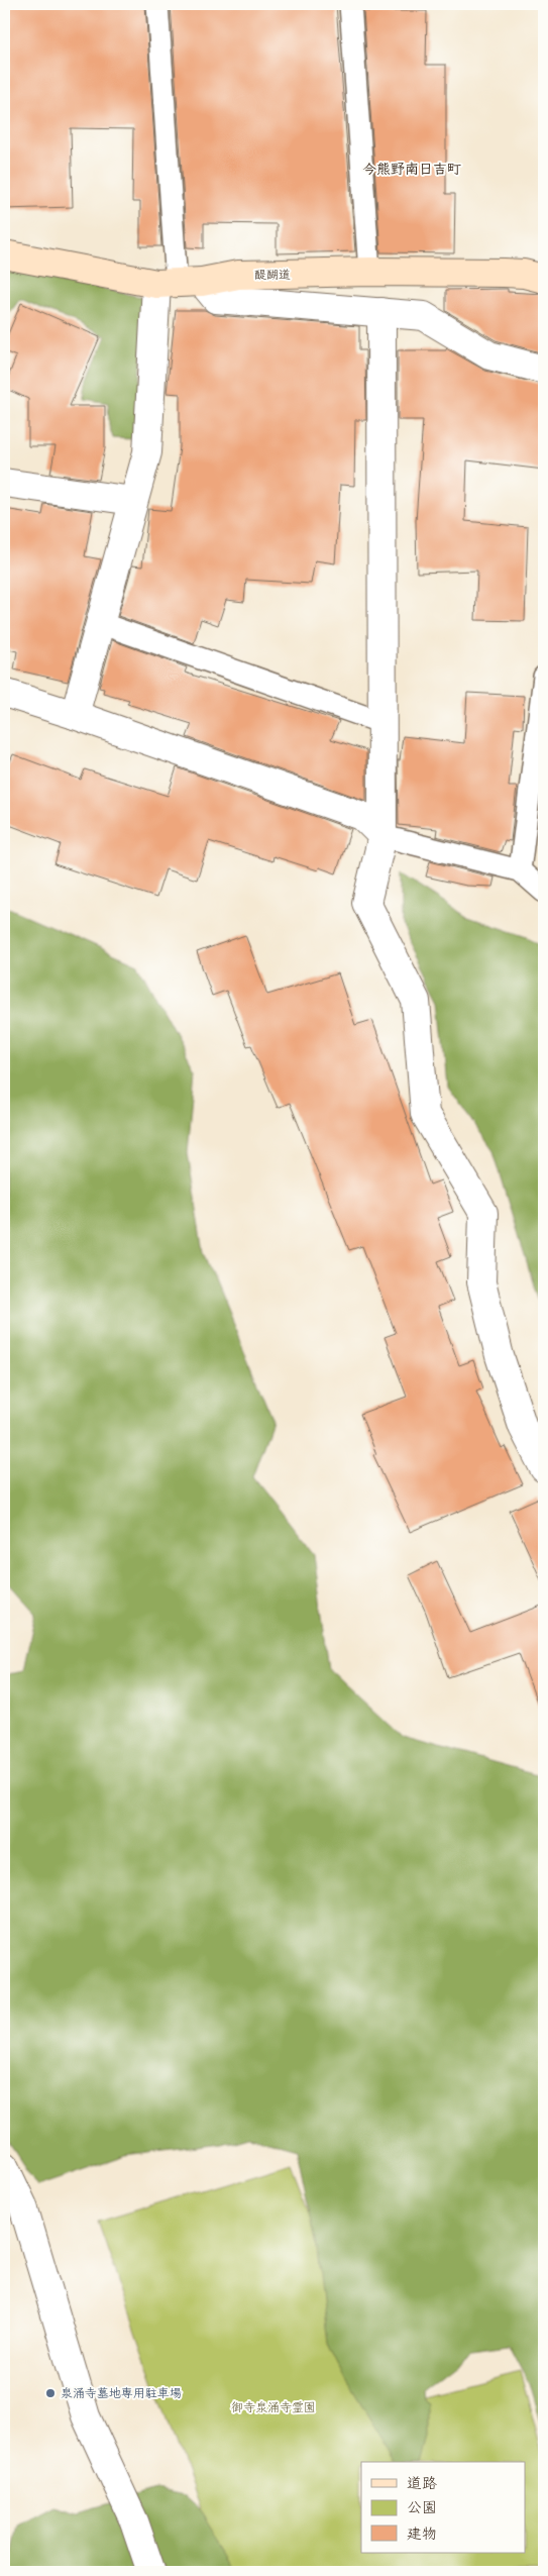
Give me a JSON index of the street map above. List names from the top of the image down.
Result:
{
  "streets": {
    "main road": ["醍醐道"]
  },
  "districts": ["今熊野南日吉町"],
  "parks": ["御寺泉涌寺霊園"],
  "places": ["泉涌寺墓地専用駐車場"],
  "legend": ["道路", "公園", "建物"]
}
